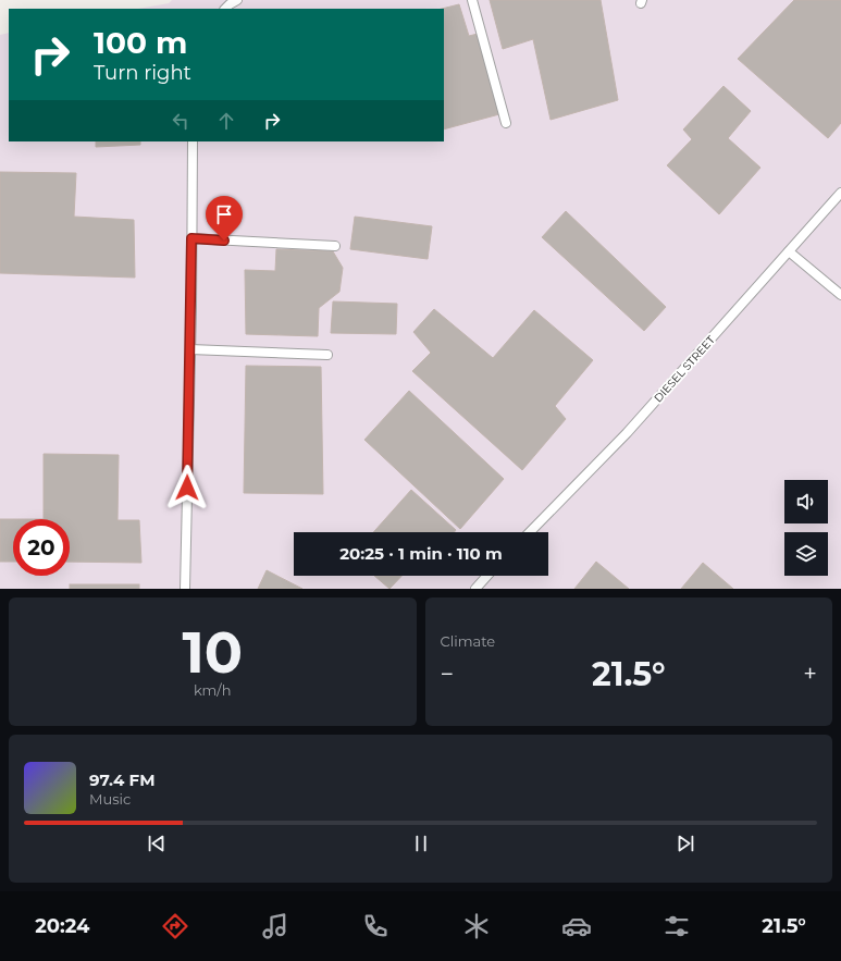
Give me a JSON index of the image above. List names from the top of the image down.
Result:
{
  "streets": {
    "lane": ["DIESEL STREET"]
  },
  "page": {
    "turn": ["100 m", "Turn right"],
    "limit": "20",
    "trip": "20:25 · 1 min · 110 m",
    "tile": [
      ["10", "km/h"],
      "Climate"
    ],
    "heat": ["−", "21.5°", "+"],
    "song": ["97.4 FM", "Music"],
    "tabs": ["20:24", "21.5°"]
  }
}
